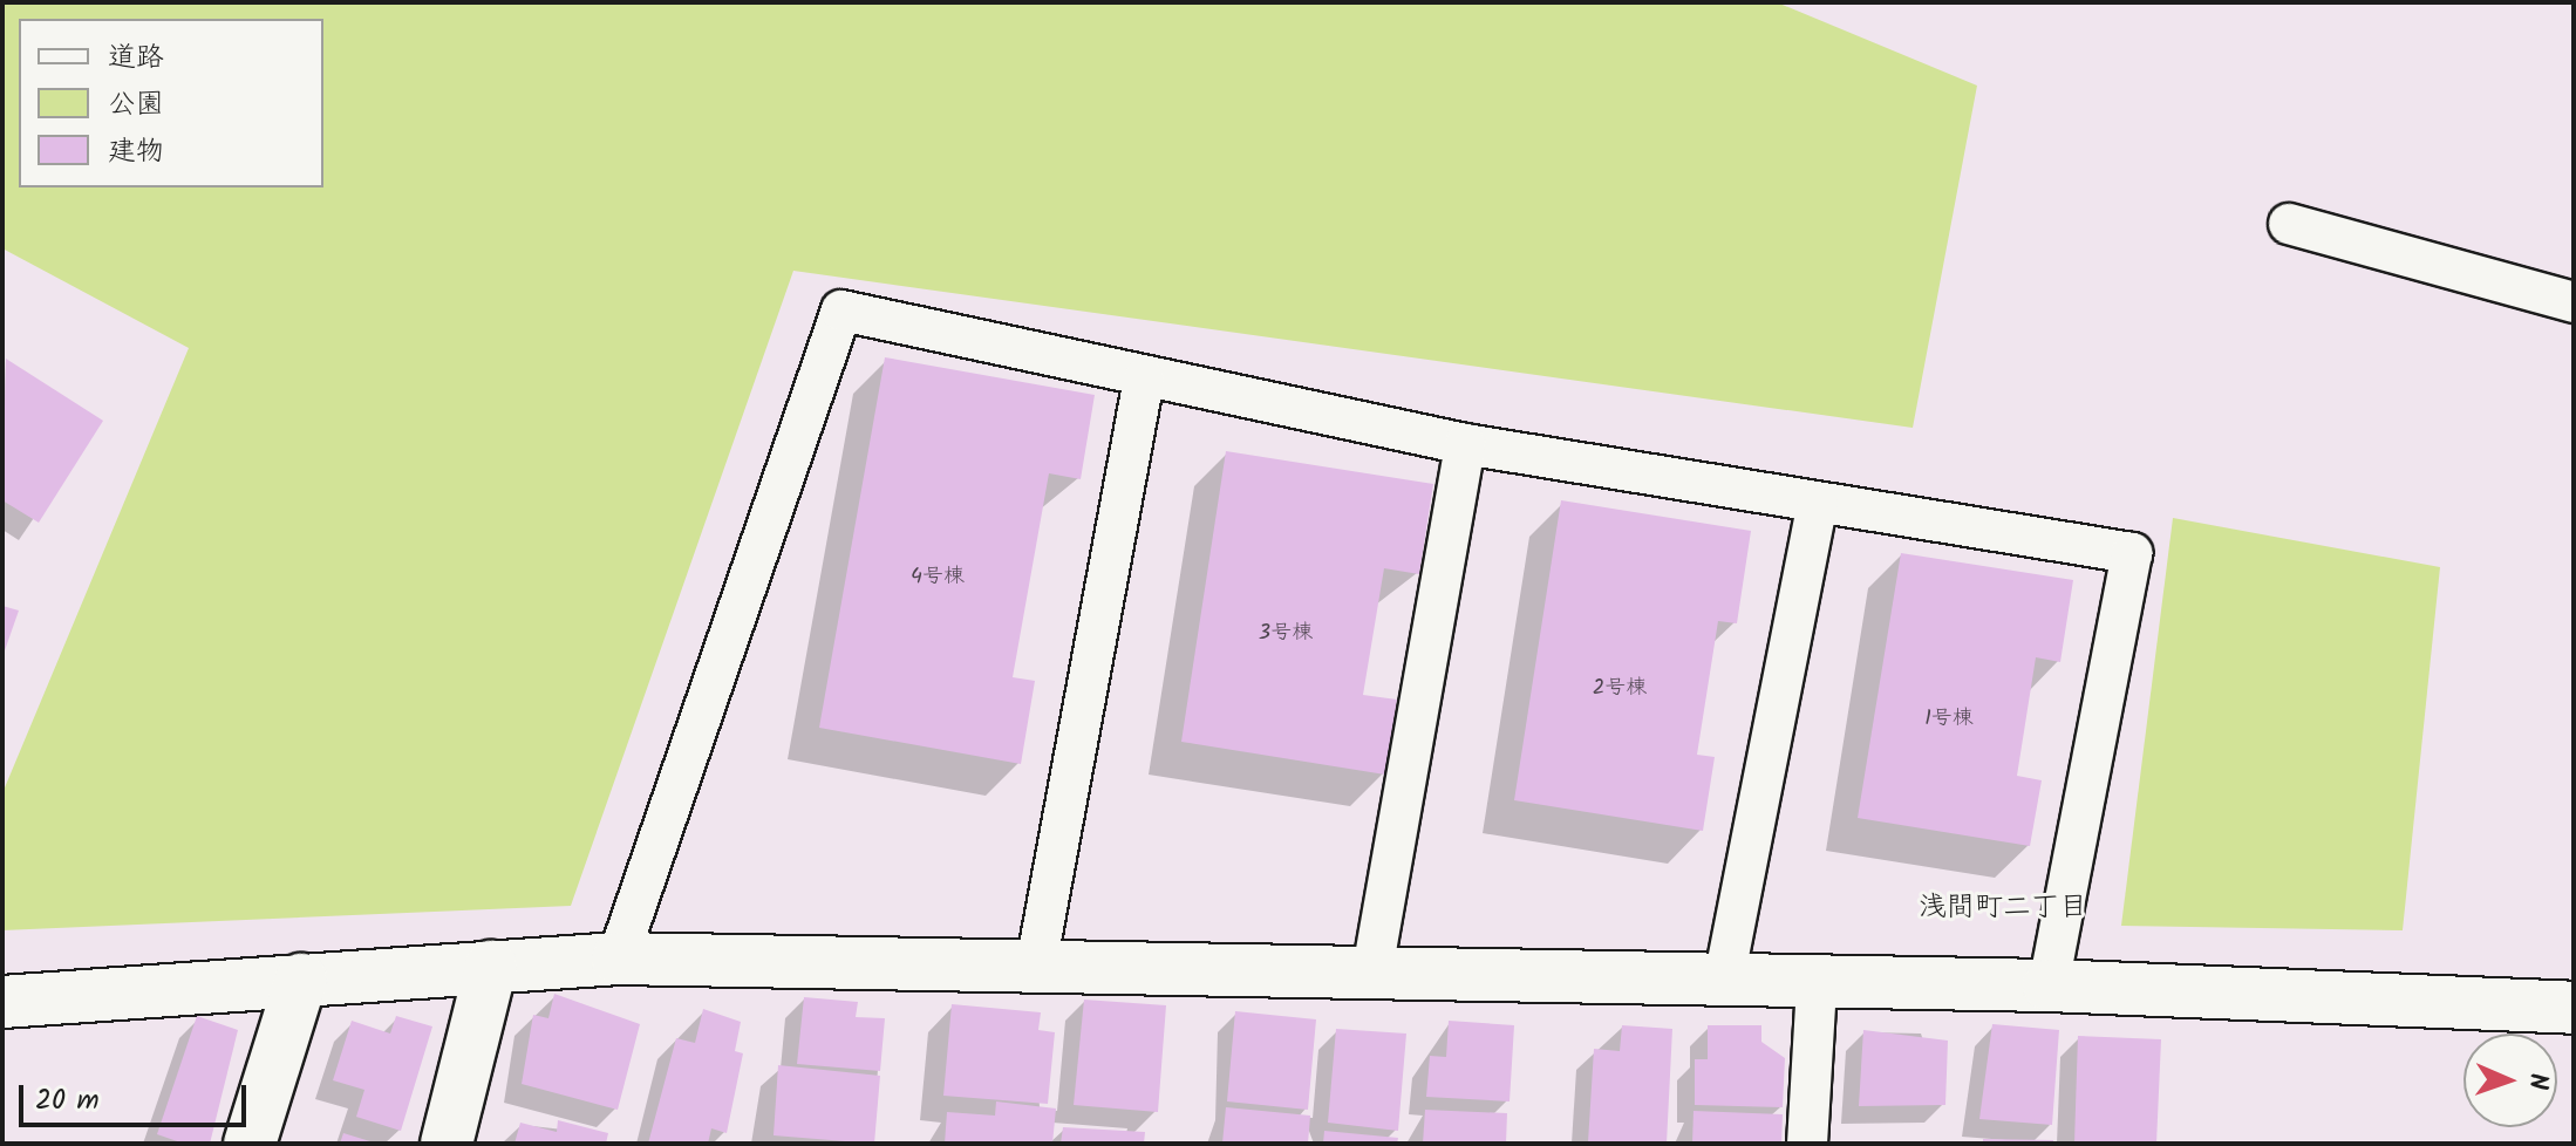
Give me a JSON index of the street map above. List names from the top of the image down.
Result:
{
  "districts": ["浅間町二丁目"],
  "house_numbers": [
    "4号棟",
    "3号棟",
    "2号棟",
    "1号棟"
  ],
  "legend": ["道路", "公園", "建物"],
  "scale_bar": "20 m",
  "north": "right"
}
